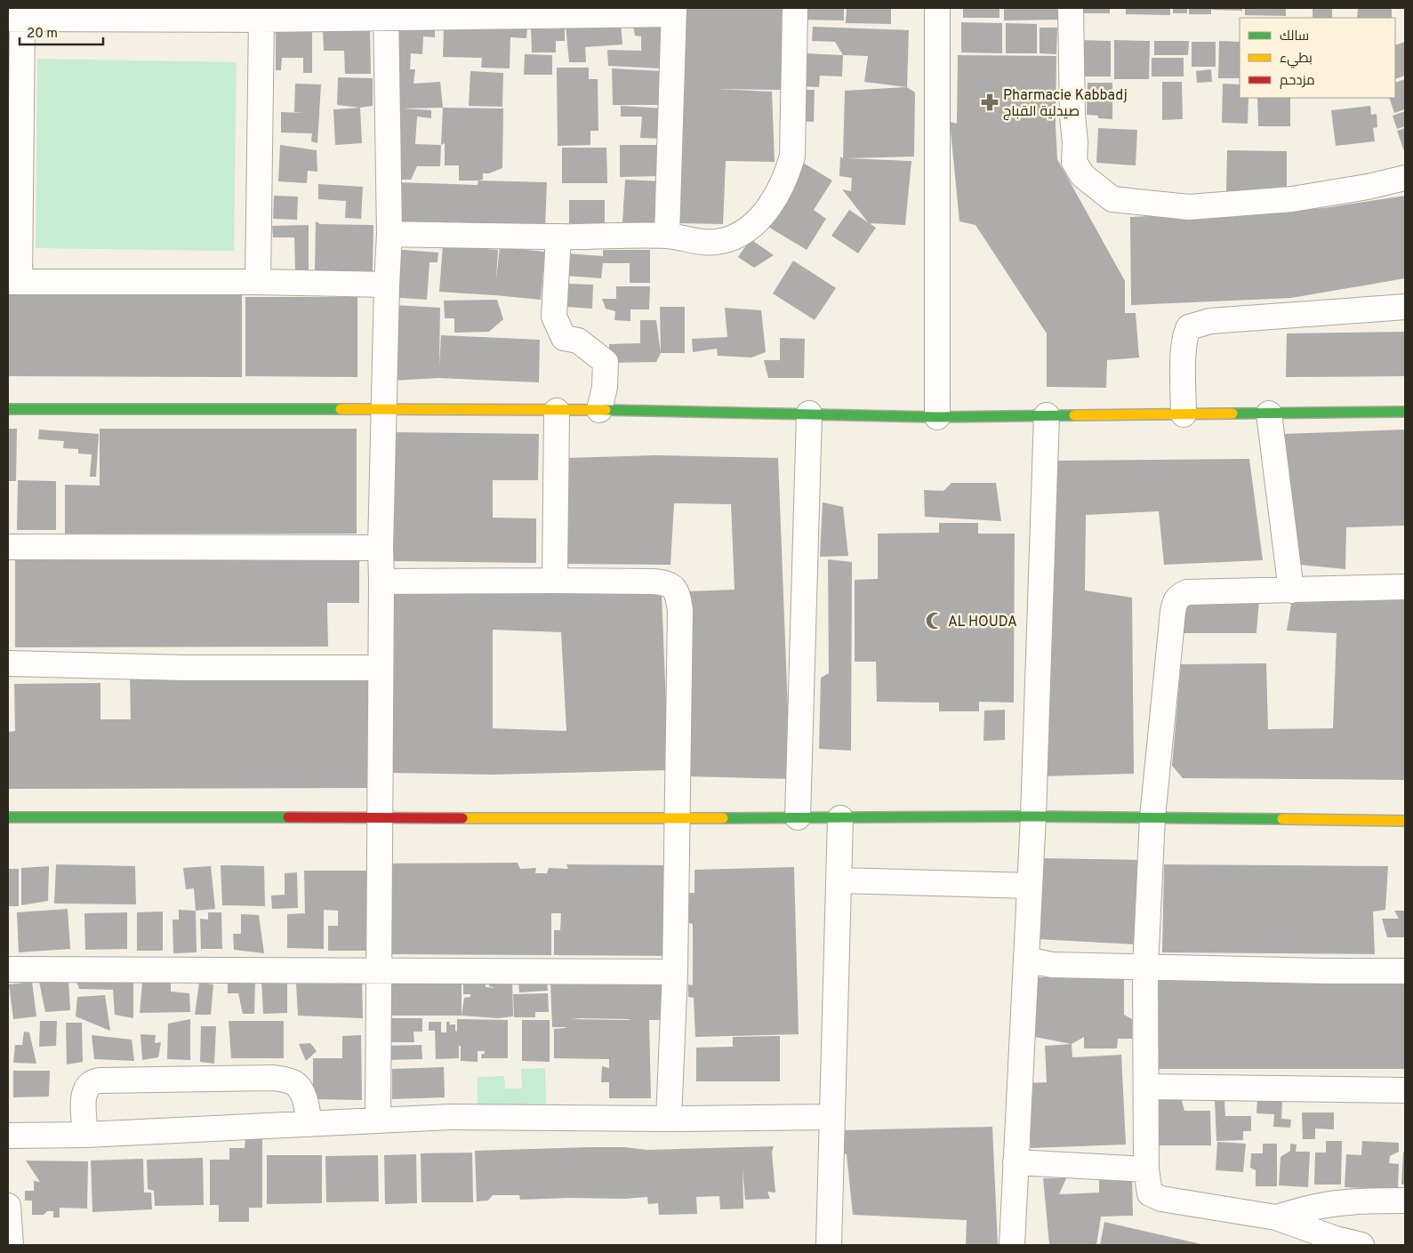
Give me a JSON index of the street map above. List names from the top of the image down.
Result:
{
  "places": {
    "pharmacy": ["Pharmacie Kabbadj صيدلية القباج"],
    "mosque": ["AL HOUDA"]
  },
  "legend": ["سالك", "بطيء", "مزدحم"],
  "scale_bar": "20 m"
}
